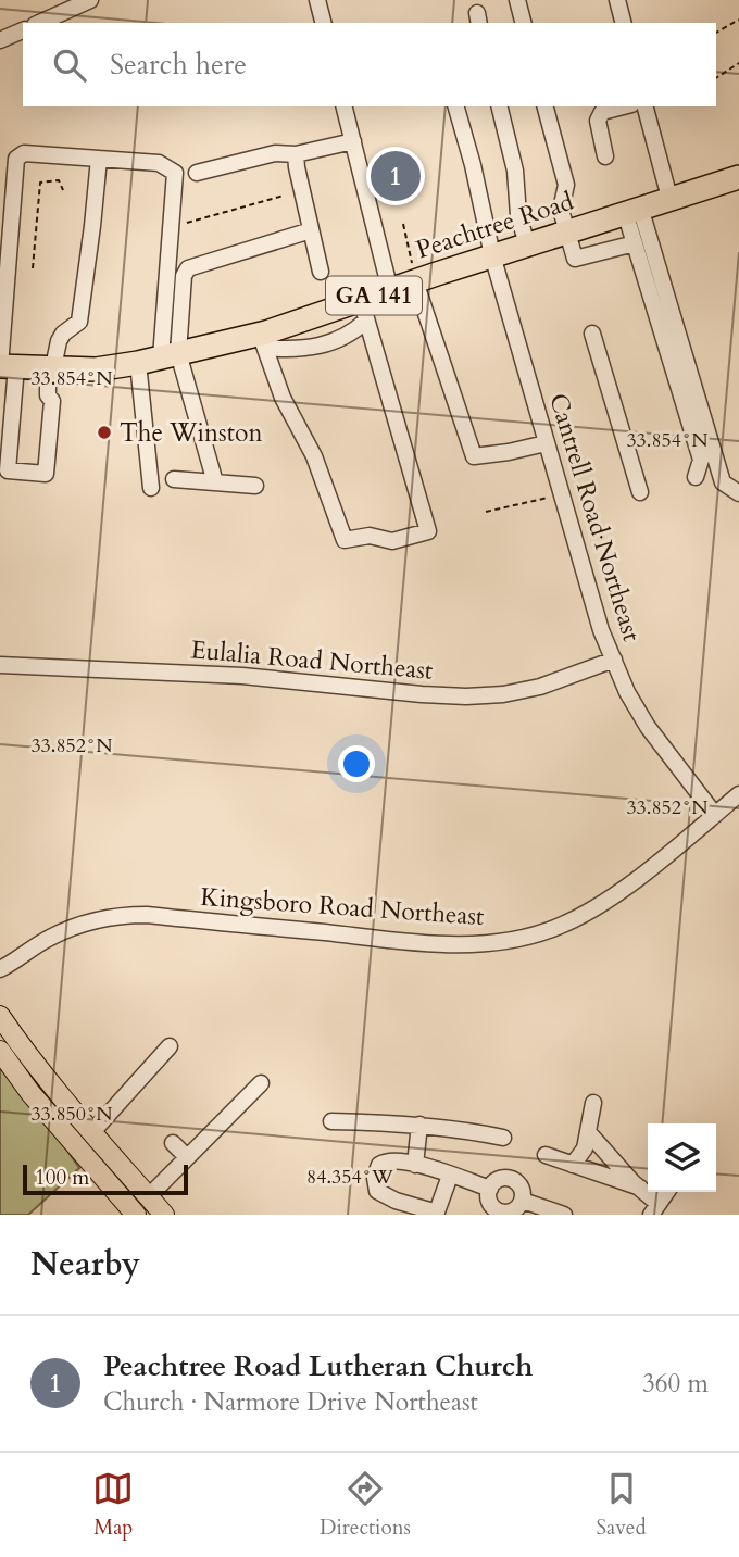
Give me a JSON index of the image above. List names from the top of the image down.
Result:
{
  "streets": {
    "highway": ["Peachtree Road", "GA 141"],
    "street": ["Cantrell Road Northeast", "Eulalia Road Northeast", "Kingsboro Road Northeast"]
  },
  "crossings": [
    ["Peachtree Road", "Cantrell Road Northeast"],
    ["Cantrell Road Northeast", "Eulalia Road Northeast"],
    ["Cantrell Road Northeast", "Kingsboro Road Northeast"]
  ],
  "places": ["The Winston"],
  "scale_bar": "100 m",
  "page": {
    "search": "Search here",
    "pins": "1",
    "scale": "100 m",
    "heading": "Nearby",
    "list": [
      {
        "mark": "1",
        "name": "Peachtree Road Lutheran Church",
        "note": "Church · Narmore Drive Northeast",
        "value": "360 m"
      }
    ],
    "nav": ["Map", "Directions", "Saved"]
  },
  "coordinates": [
    "33.854°N",
    "33.852°N",
    "33.850°N",
    "84.354°W"
  ]
}
